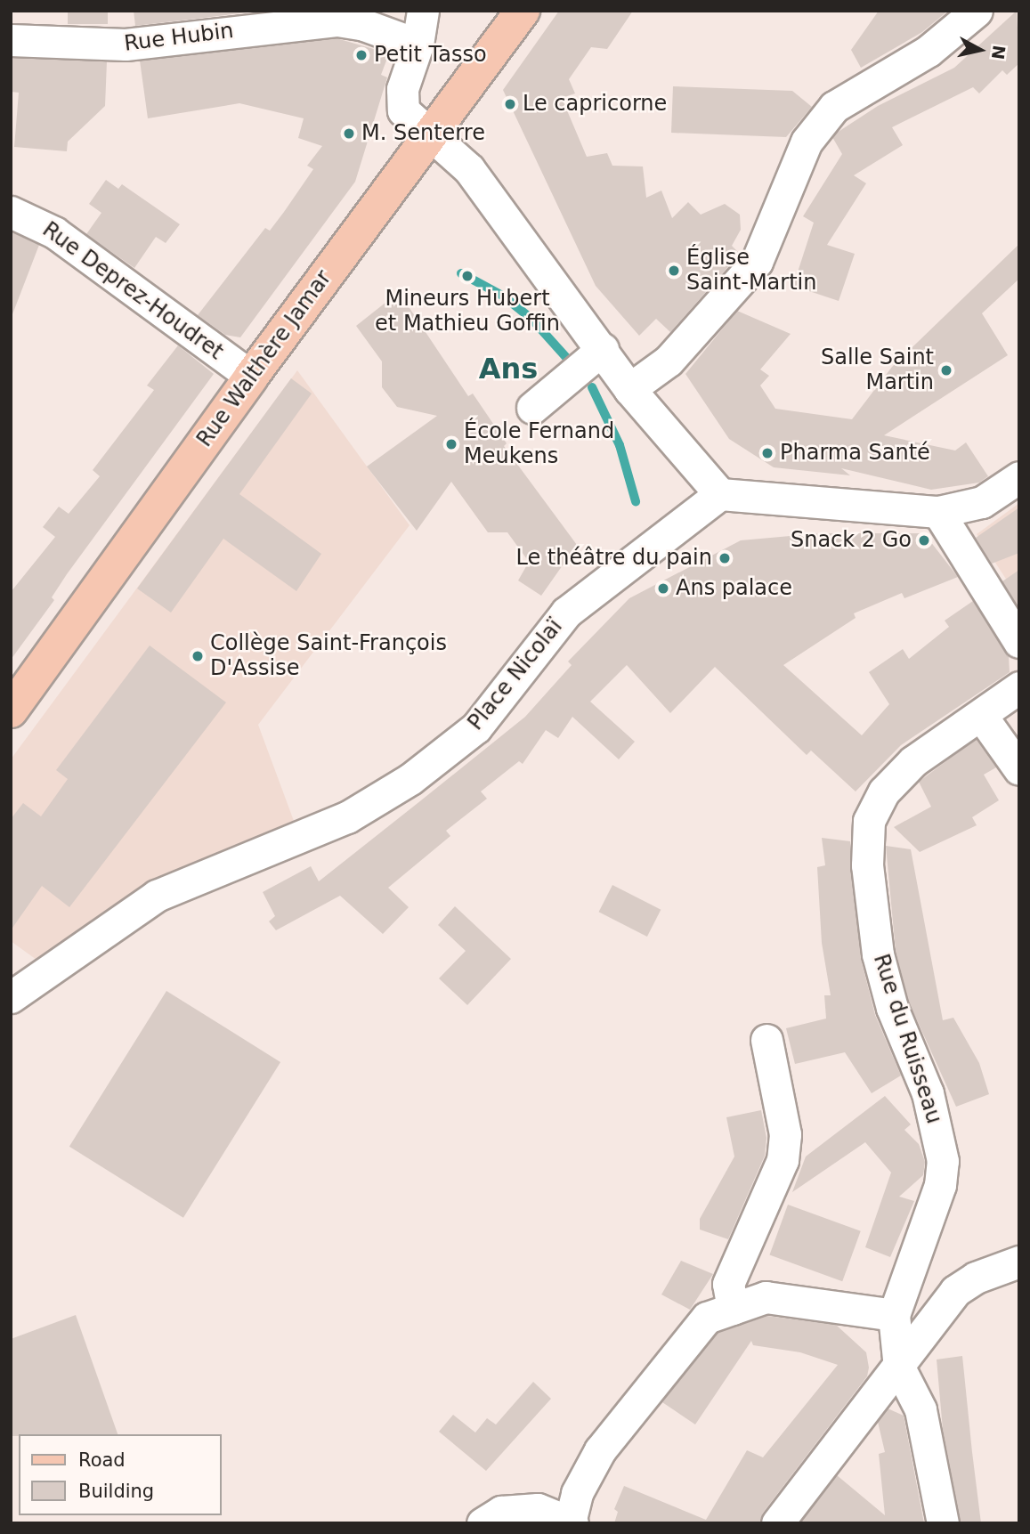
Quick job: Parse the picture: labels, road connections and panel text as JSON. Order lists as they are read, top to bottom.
{
  "streets": {
    "main road": ["Rue Walthère Jamar"],
    "street": [
      "Rue Hubin",
      "Rue Deprez-Houdret",
      "Place Nicolaï",
      "Rue du Ruisseau"
    ]
  },
  "crossings": [
    ["Rue Deprez-Houdret", "Rue Walthère Jamar"]
  ],
  "districts": ["Ans"],
  "places": [
    "Petit Tasso",
    "Le capricorne",
    "M. Senterre",
    "Église Saint-Martin",
    "Mineurs Hubert et Mathieu Goffin",
    "Salle Saint Martin",
    "École Fernand Meukens",
    "Pharma Santé",
    "Snack 2 Go",
    "Le théâtre du pain",
    "Ans palace",
    "Collège Saint-François D'Assise"
  ],
  "legend": ["Road", "Building"],
  "north": "right"
}
